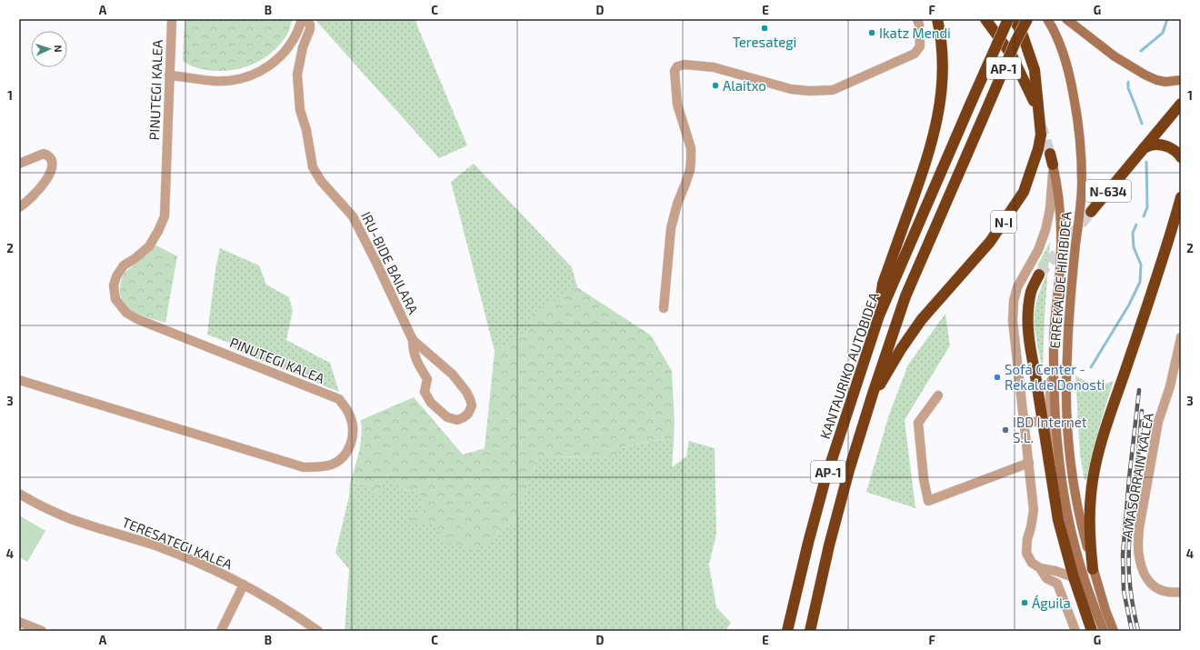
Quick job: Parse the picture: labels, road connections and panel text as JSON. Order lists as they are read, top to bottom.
{
  "streets": {
    "highway": [
      "AP-1",
      "N-634",
      "N-I",
      "KANTAURIKO AUTOBIDEA"
    ],
    "main road": ["ERREKALDE HIRIBIDEA"],
    "street": [
      "PINUTEGI KALEA",
      "IRU-BIDE BAILARA",
      "AMASORRAIN KALEA",
      "TERESATEGI KALEA"
    ]
  },
  "crossings": [
    ["AP-1", "N-I"],
    ["PINUTEGI KALEA", "IRU-BIDE BAILARA"]
  ],
  "places": [
    "Teresategi",
    "Ikatz Mendi",
    "Alaitxo",
    "Sofá Center - Rekalde Donosti",
    "IBD Internet S.L.",
    "Águila"
  ],
  "north": "right",
  "grid": {
    "columns": [
      "A",
      "B",
      "C",
      "D",
      "E",
      "F",
      "G"
    ],
    "rows": [
      "1",
      "2",
      "3",
      "4"
    ]
  }
}
